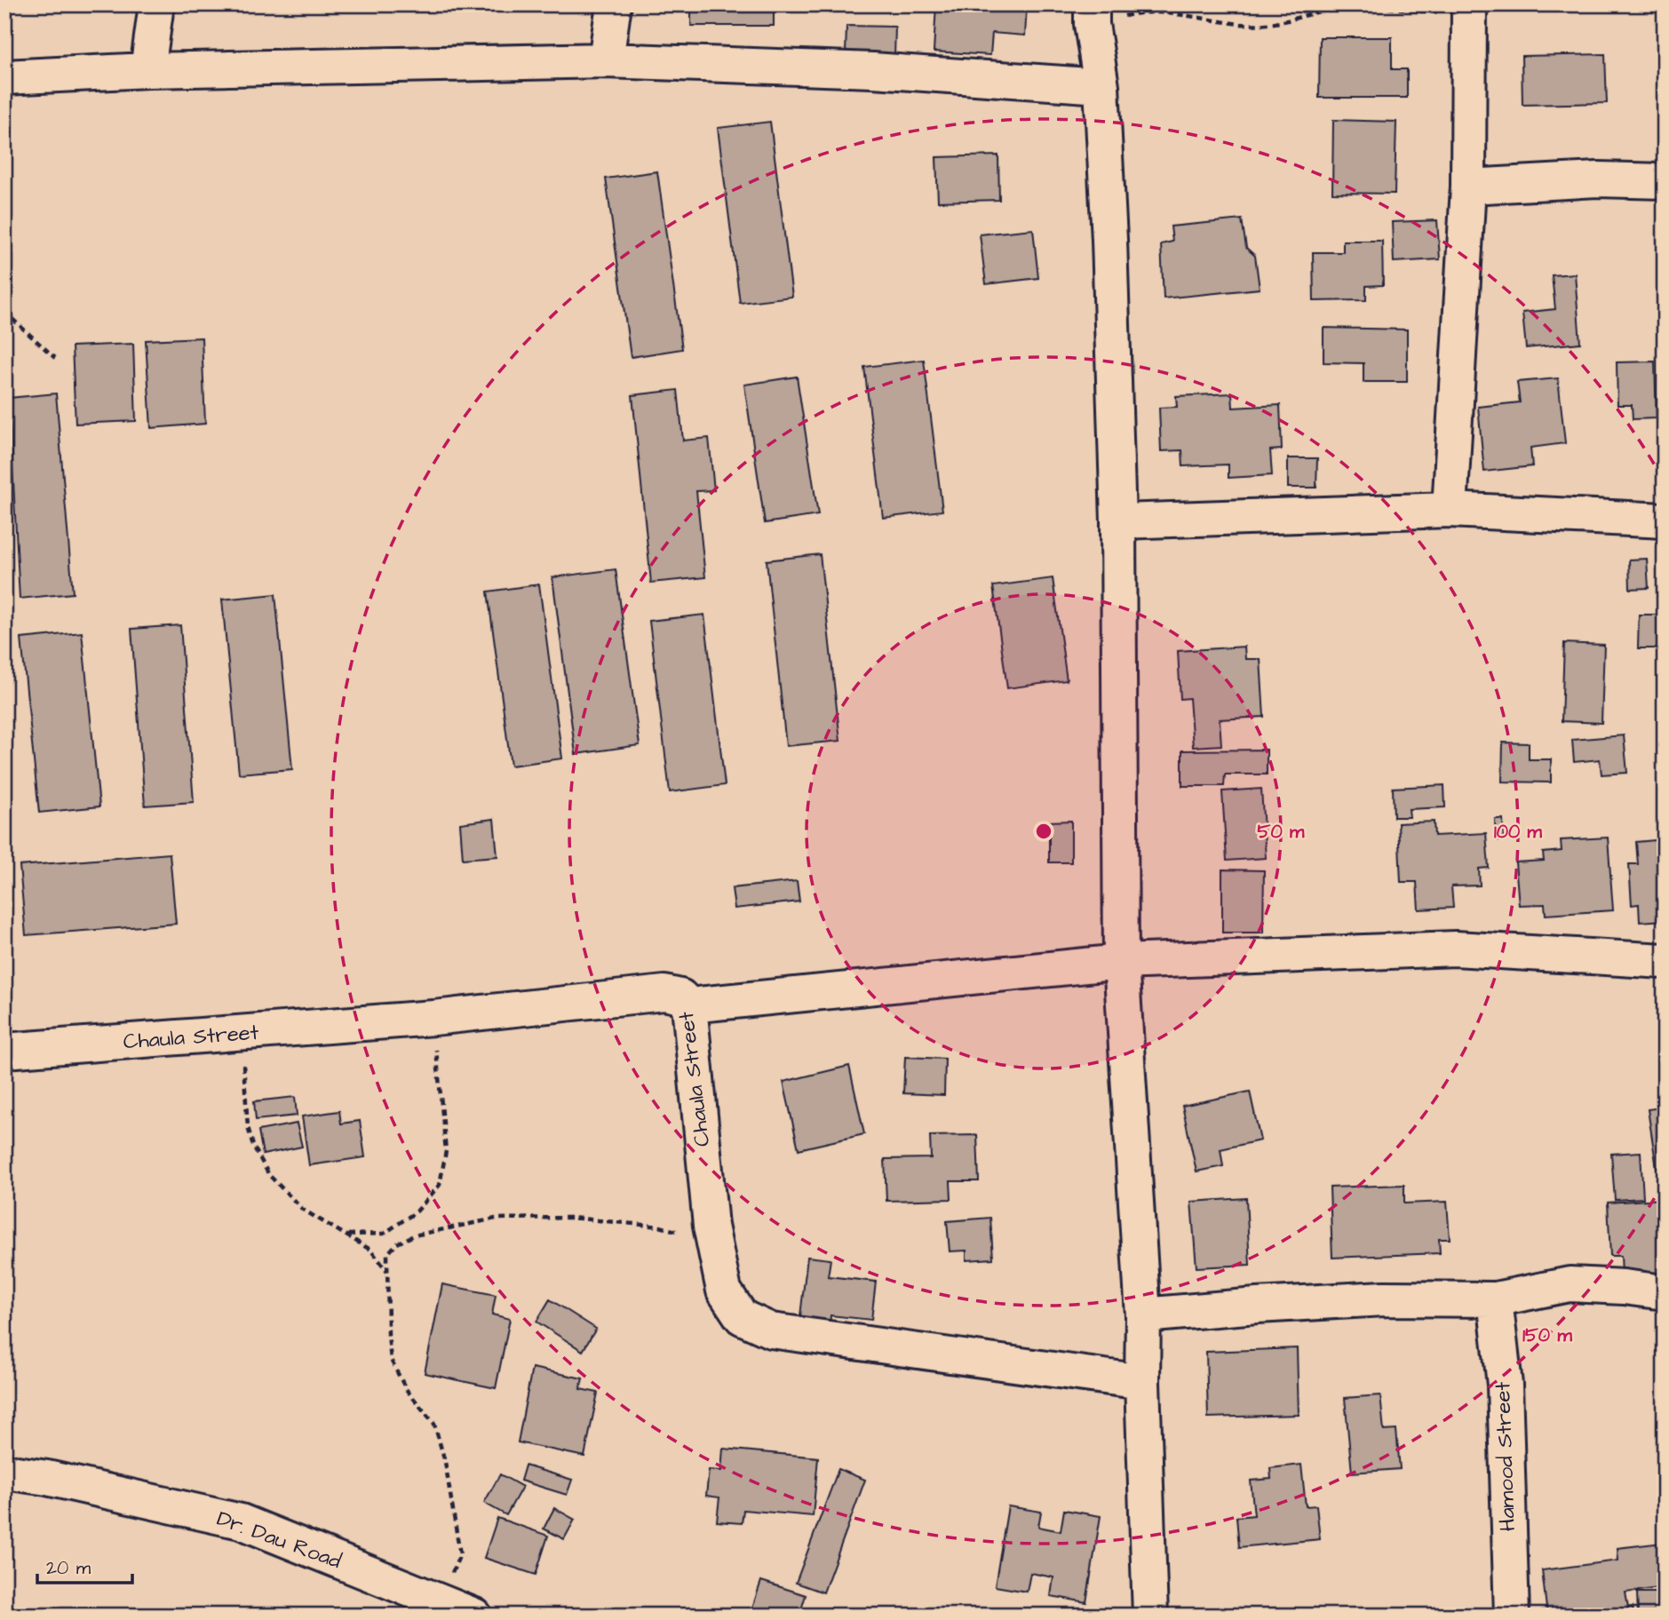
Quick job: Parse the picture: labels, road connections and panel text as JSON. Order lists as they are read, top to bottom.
{
  "streets": {
    "street": ["Chaula Street", "Hamood Street", "Dr. Dau Road"]
  },
  "scale_bar": "20 m",
  "rings": ["50 m", "100 m", "150 m"]
}
